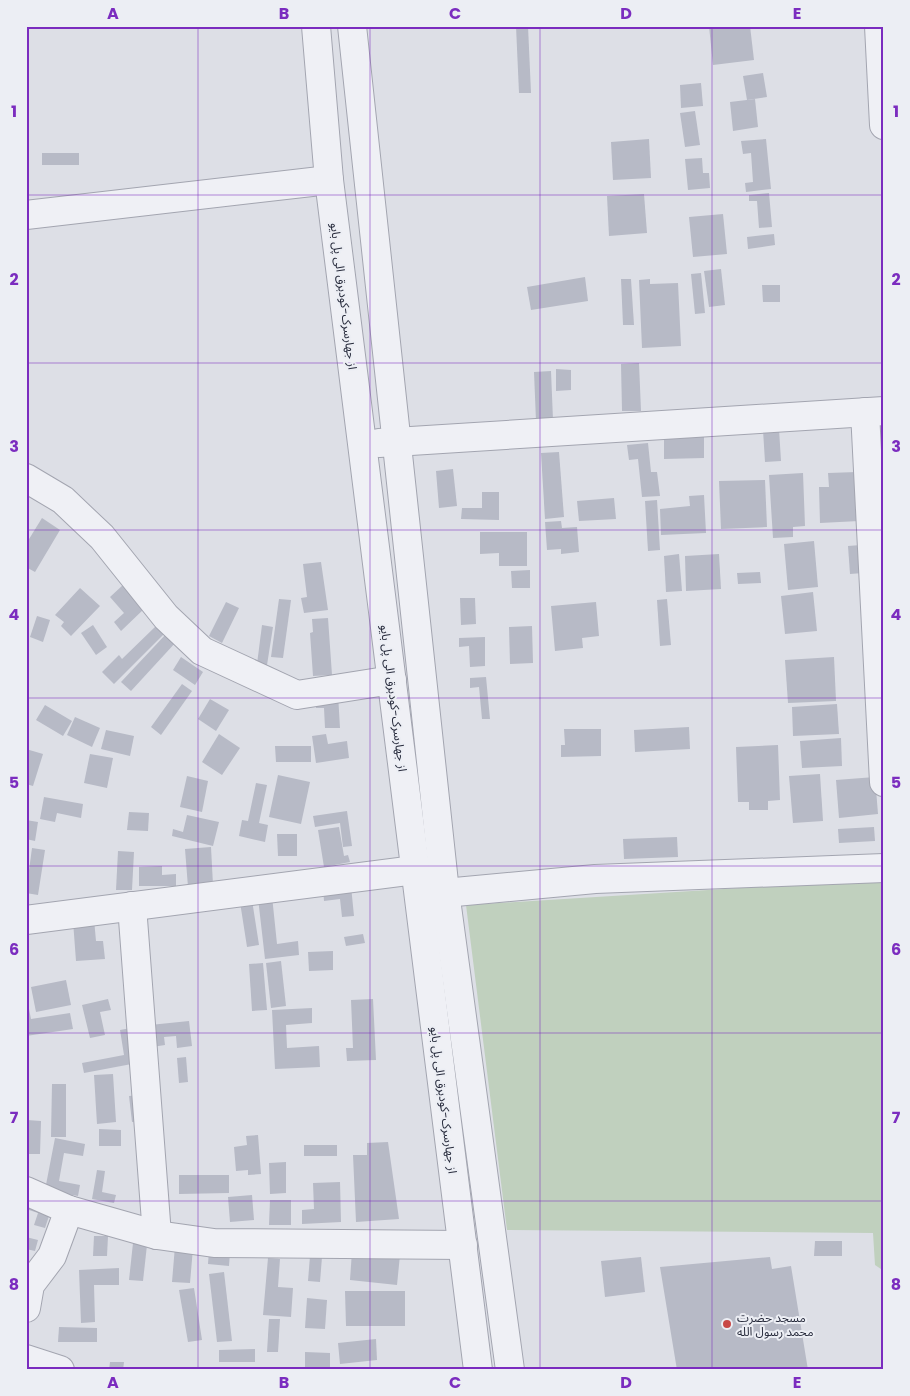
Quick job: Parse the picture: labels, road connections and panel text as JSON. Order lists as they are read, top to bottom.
{
  "streets": {
    "street": ["از جهارسرک-کودبرق الی پل بایو"]
  },
  "places": ["مسجد حضرت محمد رسول الله"],
  "grid": {
    "columns": [
      "A",
      "B",
      "C",
      "D",
      "E"
    ],
    "rows": [
      "1",
      "2",
      "3",
      "4",
      "5",
      "6",
      "7",
      "8"
    ]
  }
}
